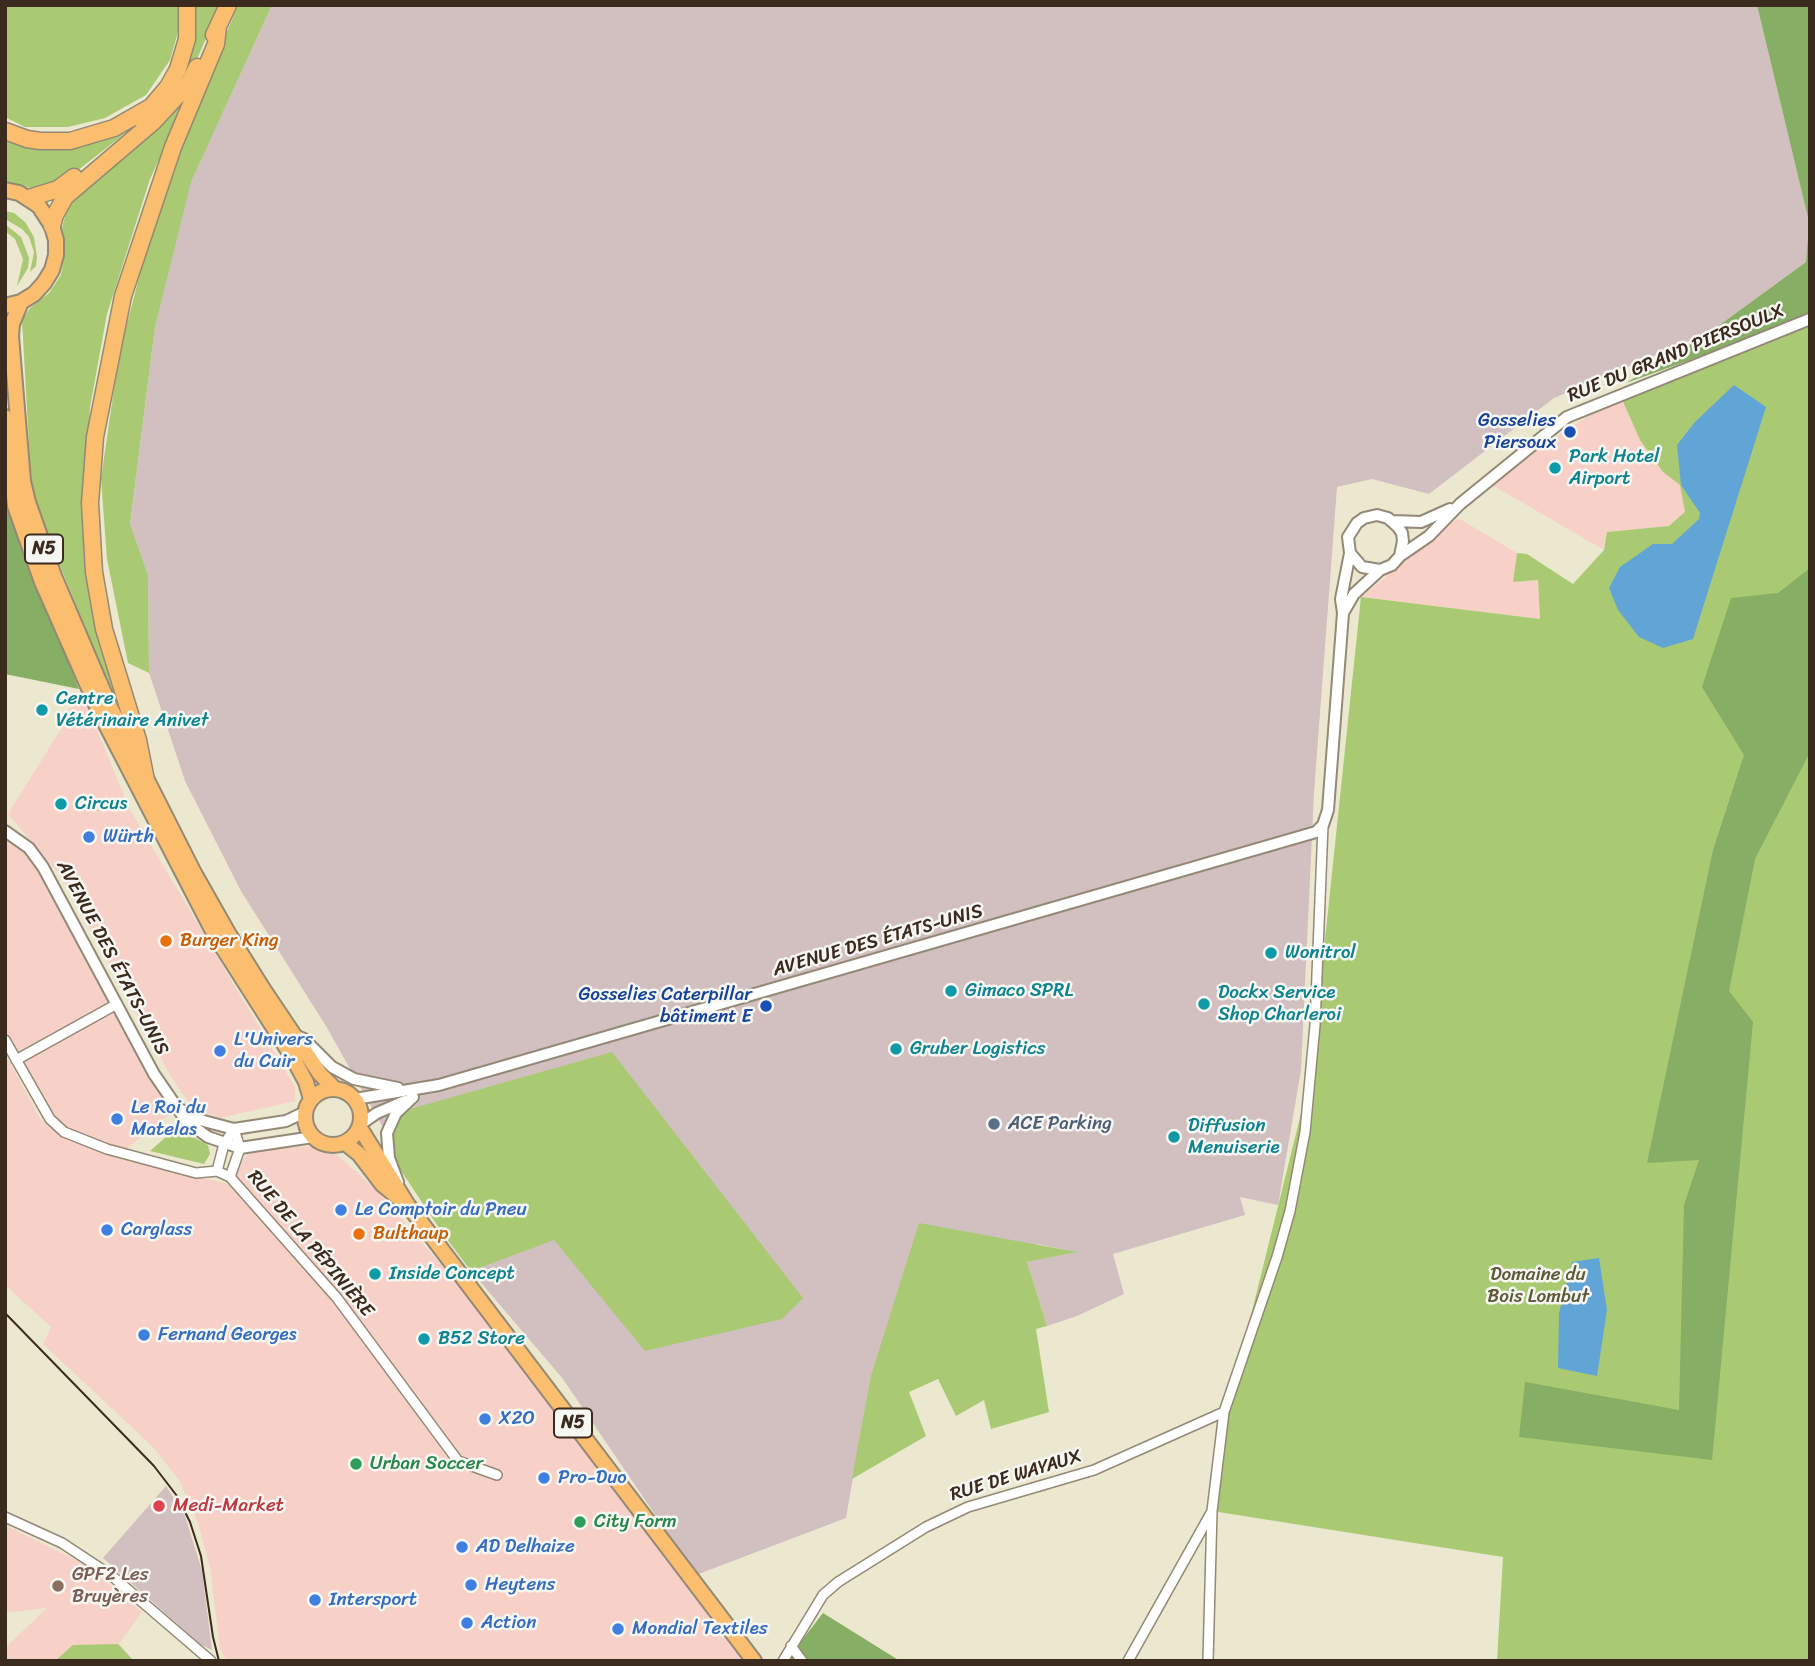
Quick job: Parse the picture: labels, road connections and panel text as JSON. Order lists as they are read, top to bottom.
{
  "streets": {
    "main road": ["N5"],
    "street": [
      "RUE DU GRAND PIERSOULX",
      "AVENUE DES ÉTATS-UNIS",
      "RUE DE LA PÉPINIÈRE",
      "RUE DE WAYAUX"
    ]
  },
  "crossings": [
    ["N5", "AVENUE DES ÉTATS-UNIS"]
  ],
  "parks": ["Domaine du Bois Lombut"],
  "places": [
    "Gosselies Piersoux",
    "Park Hotel Airport",
    "Centre Vétérinaire Anivet",
    "Circus",
    "Würth",
    "Burger King",
    "Wonitrol",
    "Gimaco SPRL",
    "Dockx Service Shop Charleroi",
    "Gosselies Caterpillar bâtiment E",
    "Gruber Logistics",
    "L'Univers du Cuir",
    "Le Roi du Matelas",
    "ACE Parking",
    "Diffusion Menuiserie",
    "Le Comptoir du Pneu",
    "Carglass",
    "Bulthaup",
    "Inside Concept",
    "Fernand Georges",
    "B52 Store",
    "X2O",
    "Urban Soccer",
    "Pro-Duo",
    "Medi-Market",
    "City Form",
    "AD Delhaize",
    "Heytens",
    "GPF2 Les Bruyères",
    "Intersport",
    "Action",
    "Mondial Textiles"
  ]
}
